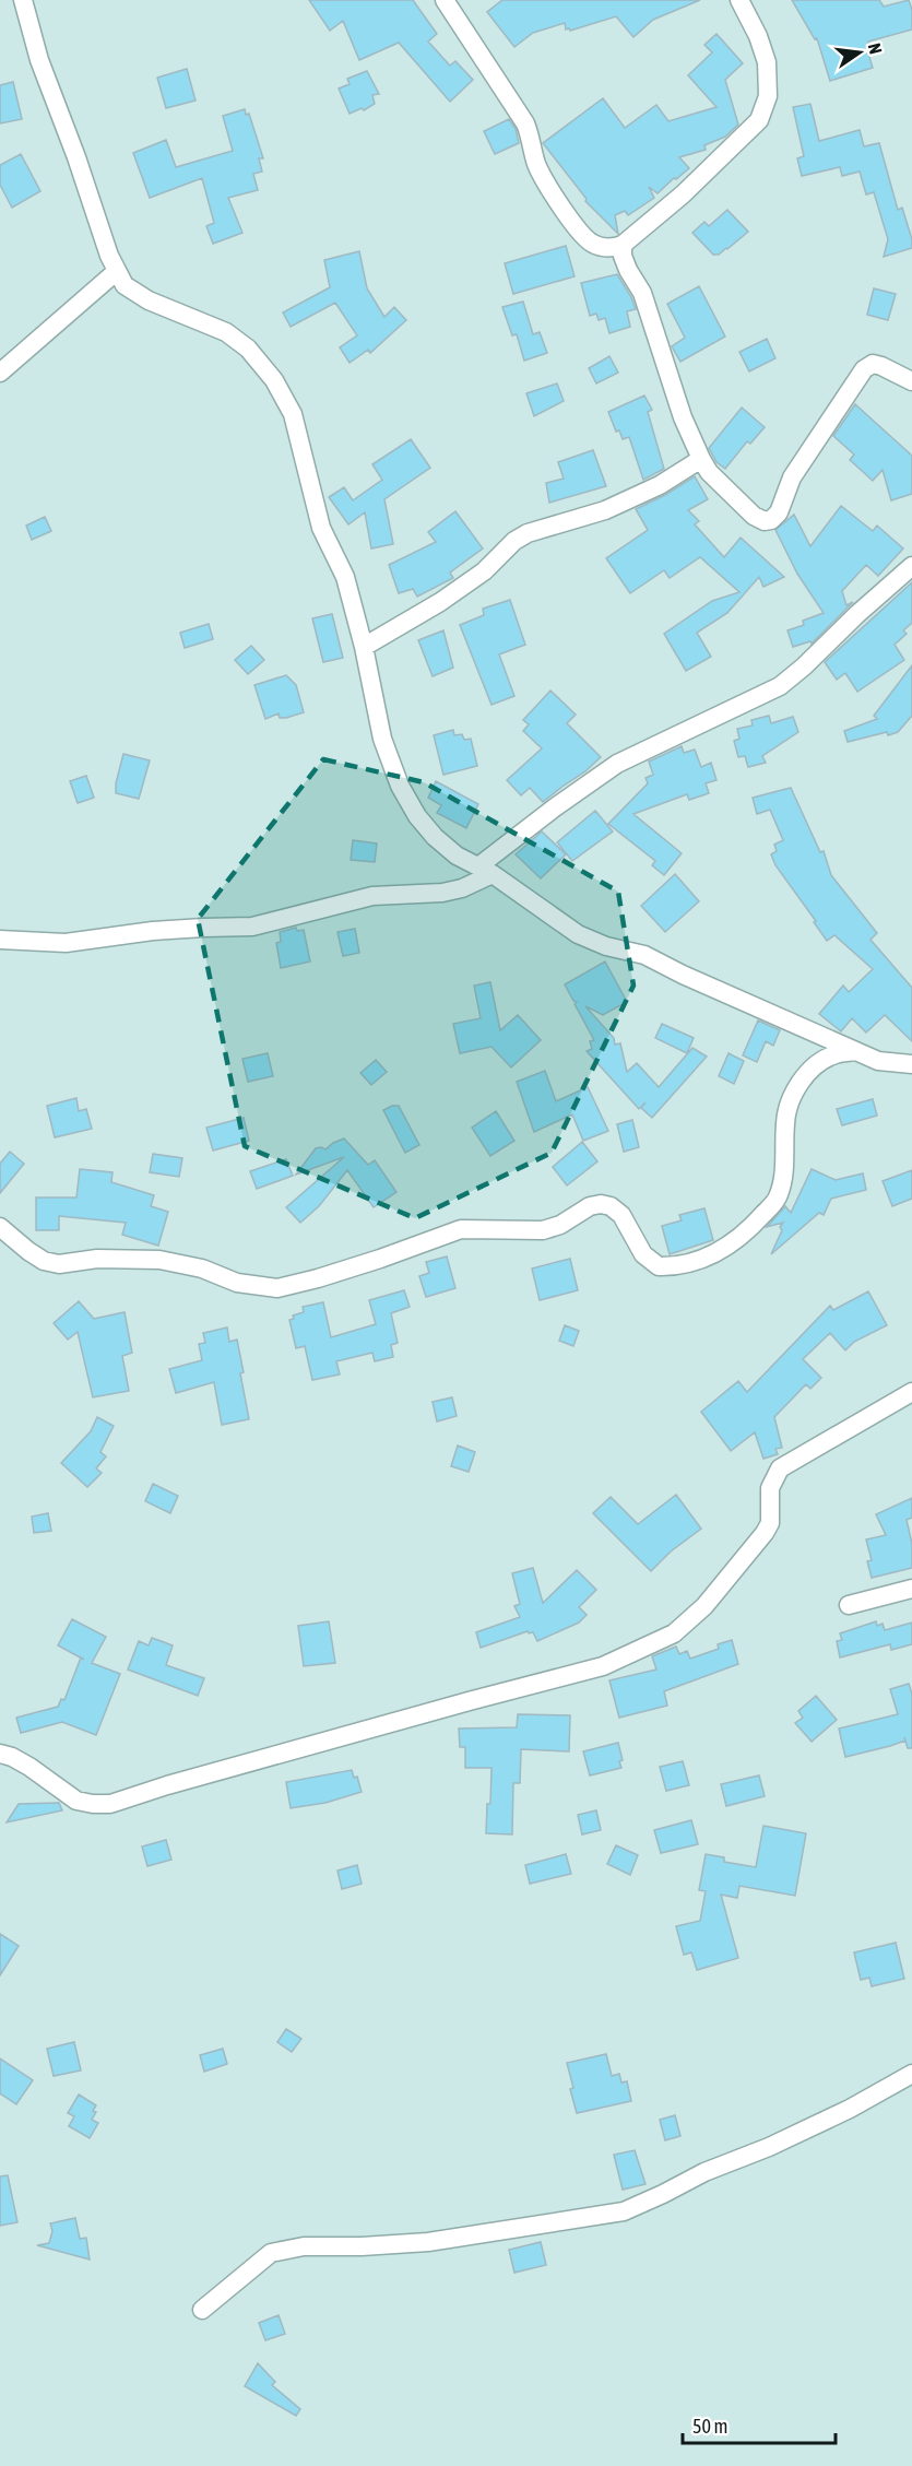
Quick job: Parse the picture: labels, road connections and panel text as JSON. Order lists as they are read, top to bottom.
{
  "scale_bar": "50 m",
  "north": "right"
}
